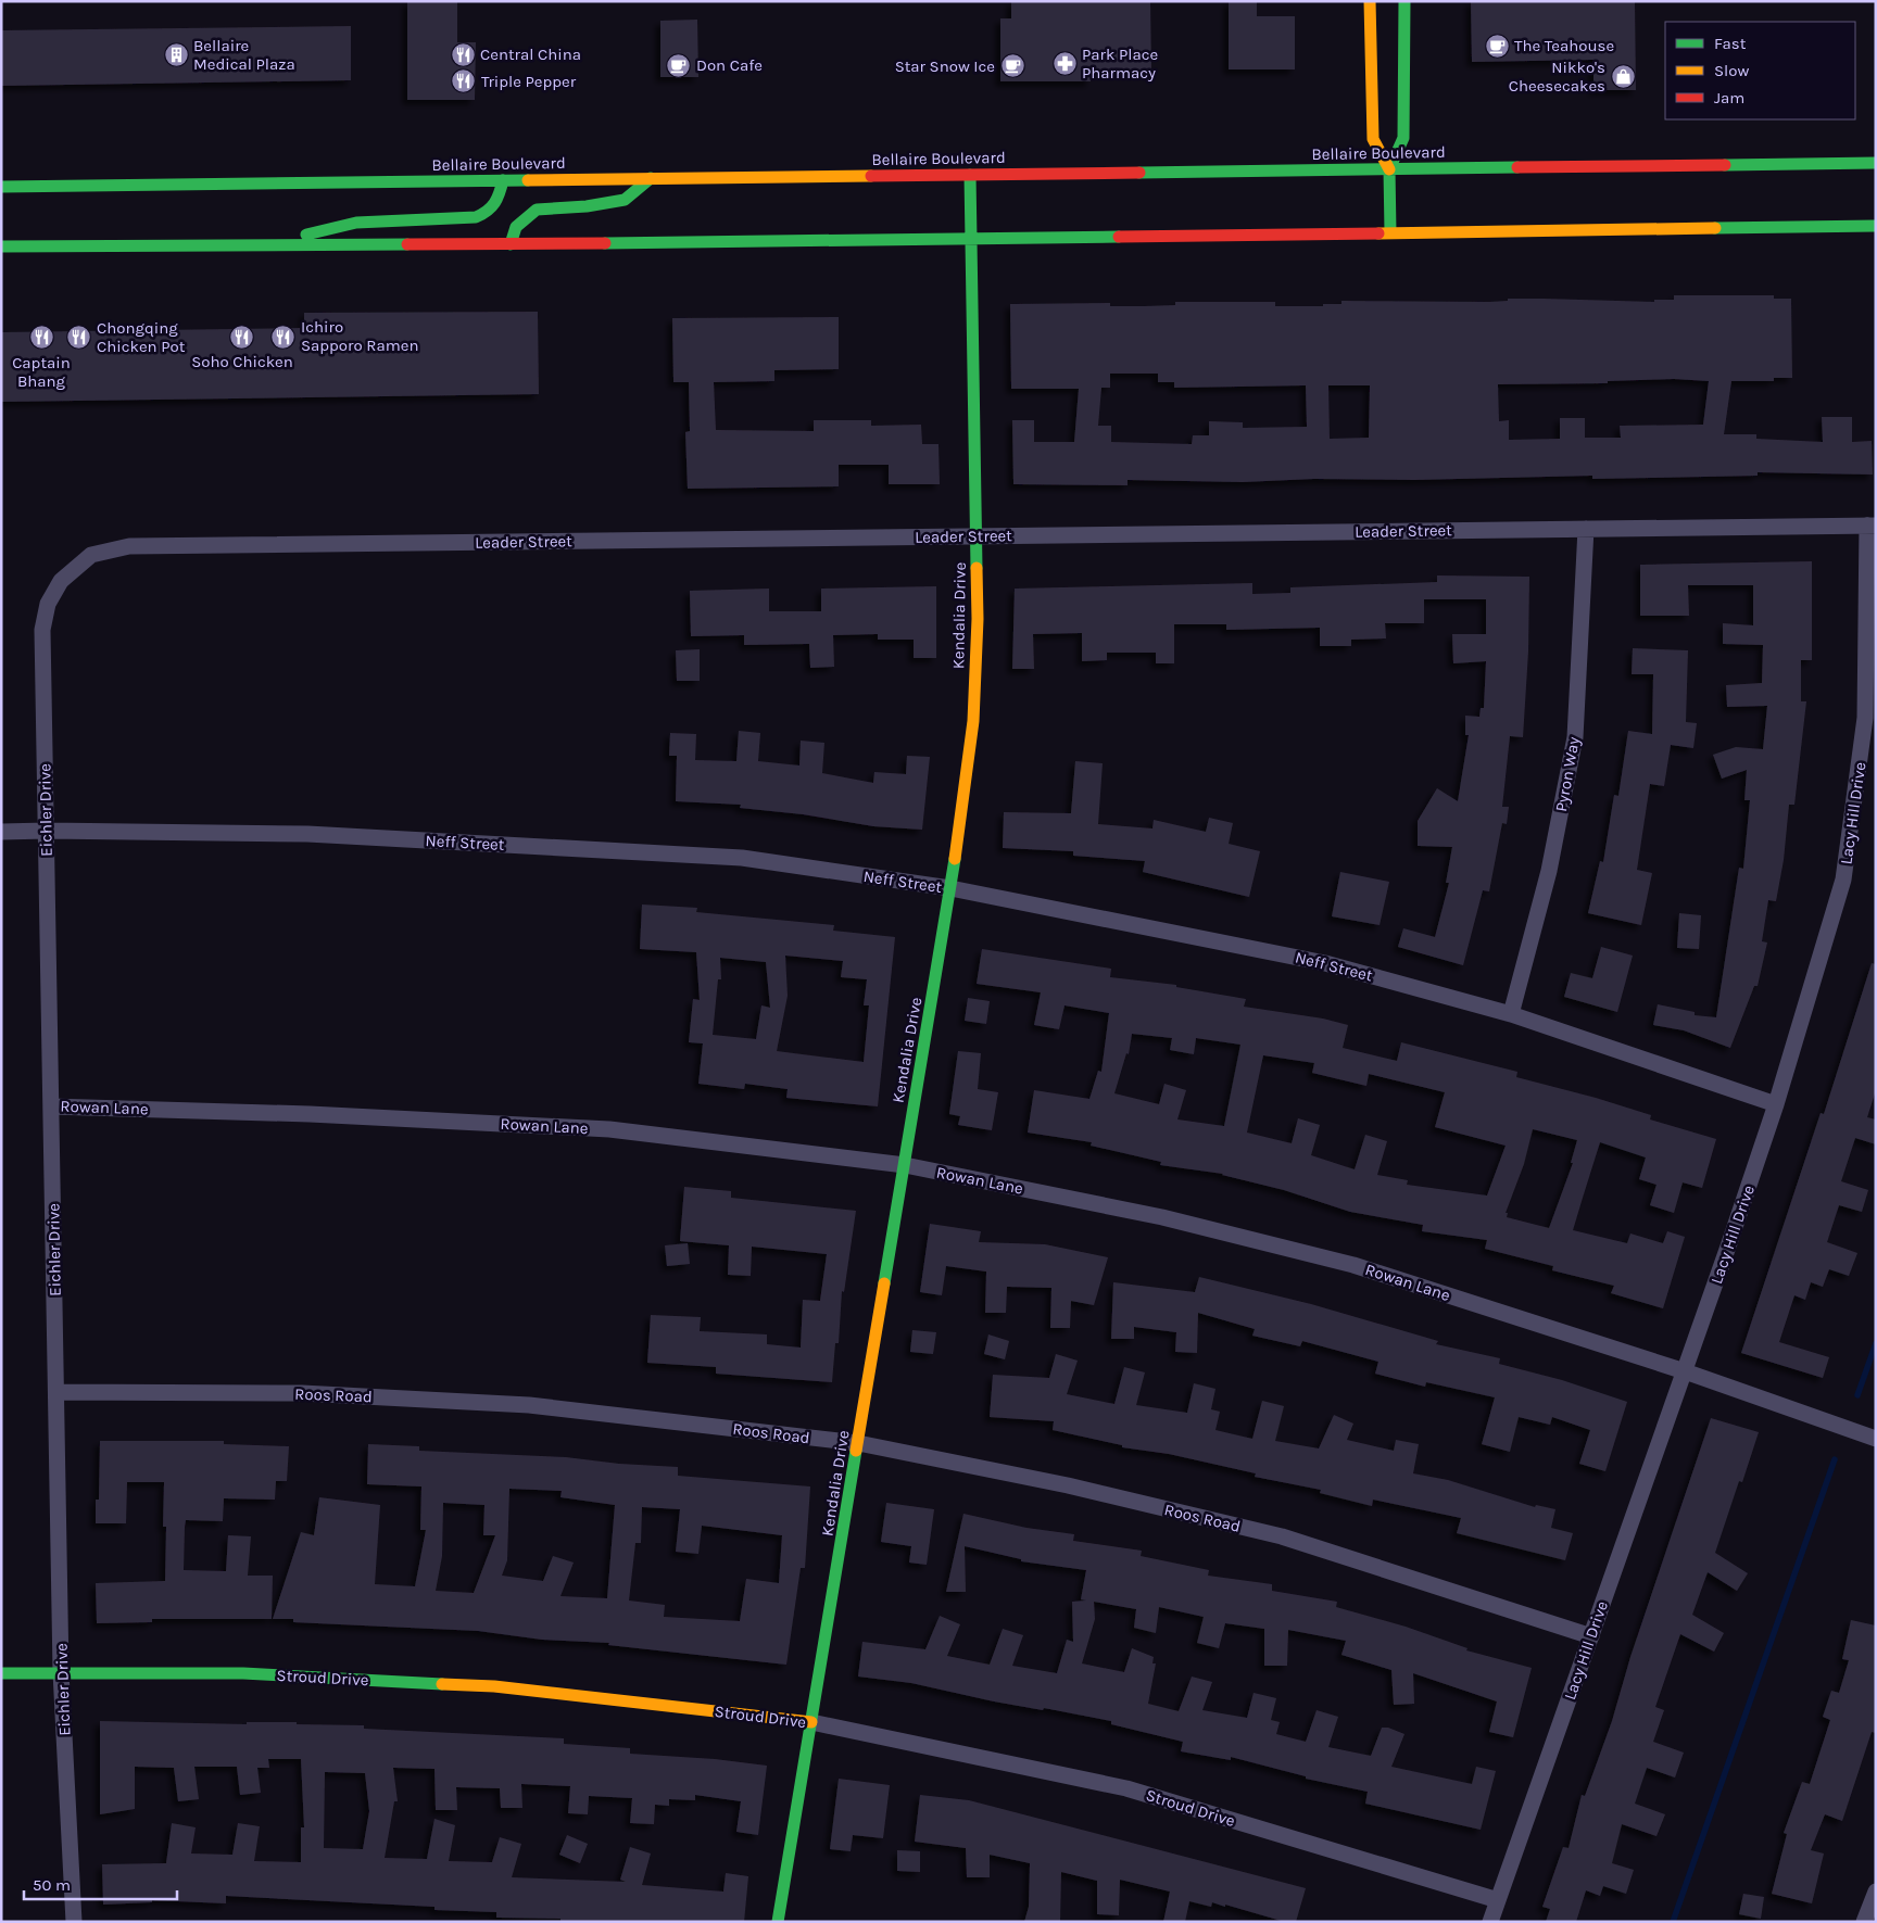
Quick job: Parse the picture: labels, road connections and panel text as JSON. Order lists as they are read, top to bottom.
{
  "streets": {
    "main road": ["Bellaire Boulevard", "Kendalia Drive", "Stroud Drive"],
    "street": [
      "Leader Street",
      "Pyron Way",
      "Eichler Drive",
      "Lacy Hill Drive",
      "Neff Street",
      "Rowan Lane",
      "Roos Road"
    ]
  },
  "crossings": [
    ["Bellaire Boulevard", "Kendalia Drive"],
    ["Leader Street", "Kendalia Drive"],
    ["Leader Street", "Pyron Way"],
    ["Leader Street", "Eichler Drive"],
    ["Leader Street", "Lacy Hill Drive"],
    ["Kendalia Drive", "Neff Street"],
    ["Kendalia Drive", "Rowan Lane"],
    ["Kendalia Drive", "Roos Road"],
    ["Kendalia Drive", "Stroud Drive"],
    ["Pyron Way", "Neff Street"],
    ["Eichler Drive", "Neff Street"],
    ["Eichler Drive", "Rowan Lane"],
    ["Eichler Drive", "Roos Road"],
    ["Eichler Drive", "Stroud Drive"],
    ["Lacy Hill Drive", "Neff Street"],
    ["Lacy Hill Drive", "Rowan Lane"],
    ["Lacy Hill Drive", "Roos Road"],
    ["Lacy Hill Drive", "Stroud Drive"]
  ],
  "places": {
    "cafe": ["The Teahouse", "Don Cafe", "Star Snow Ice"],
    "restaurant": [
      "Central China",
      "Triple Pepper",
      "Soho Chicken",
      "Ichiro Sapporo Ramen",
      "Captain Bhang",
      "Chongqing Chicken Pot"
    ],
    "building": ["Bellaire Medical Plaza"],
    "pharmacy": ["Park Place Pharmacy"],
    "shop": ["Nikko's Cheesecakes"]
  },
  "legend": ["Fast", "Slow", "Jam"],
  "scale_bar": "50 m"
}
